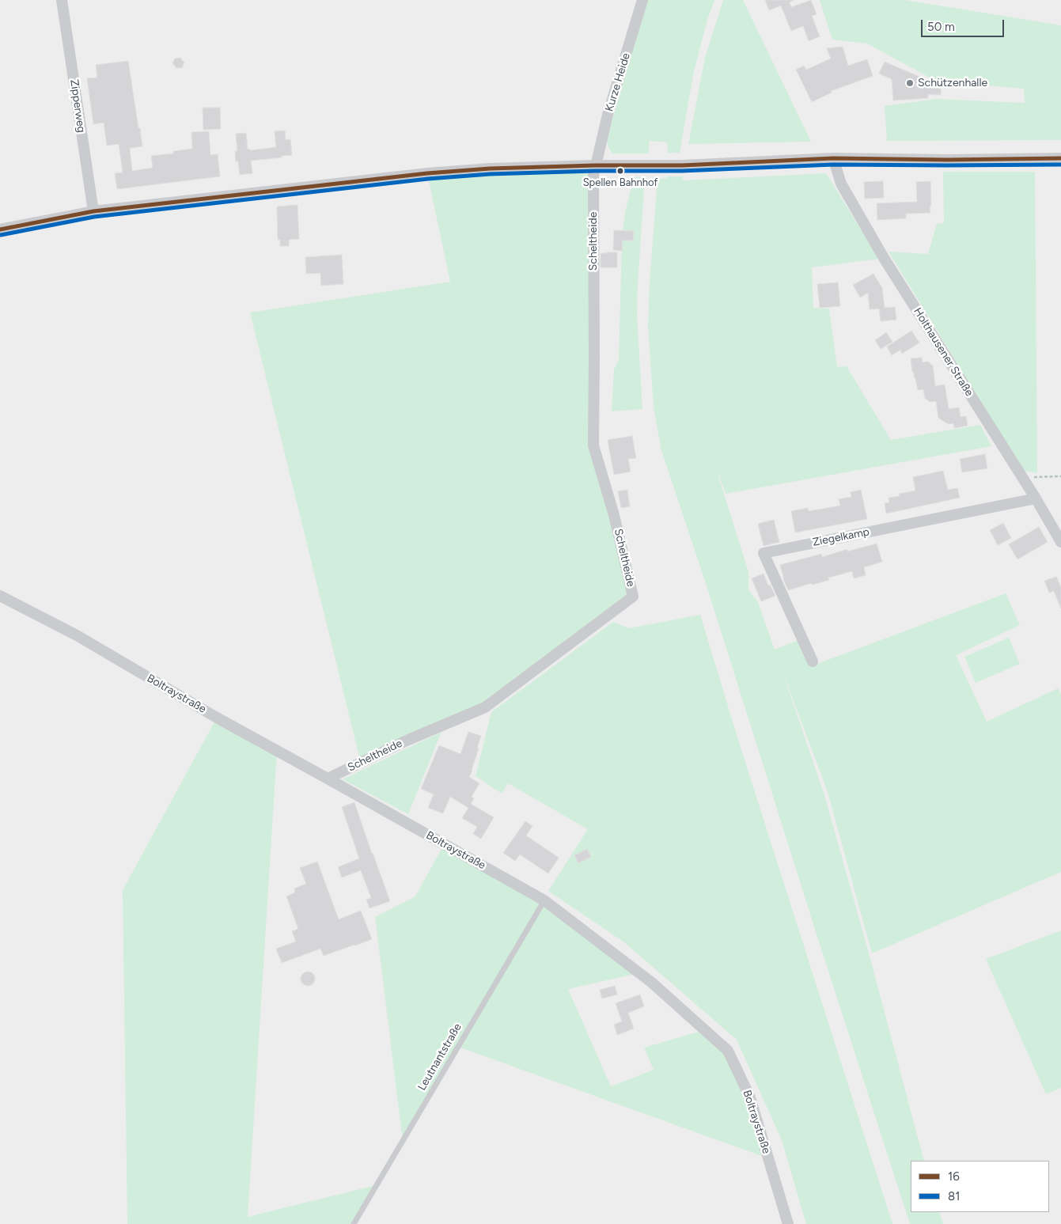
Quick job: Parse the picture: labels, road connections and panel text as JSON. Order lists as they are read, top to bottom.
{
  "streets": {
    "street": [
      "Kurze Heide",
      "Zipperweg",
      "Scheltheide",
      "Holthausener Straße",
      "Ziegelkamp",
      "Boltraystraße"
    ],
    "lane": ["Leutnantstraße"]
  },
  "crossings": [
    ["Kurze Heide", "Scheltheide"],
    ["Scheltheide", "Boltraystraße"],
    ["Holthausener Straße", "Ziegelkamp"],
    ["Boltraystraße", "Leutnantstraße"]
  ],
  "places": ["Schützenhalle", "Spellen Bahnhof"],
  "lines": ["transit line 16", "transit line 81"],
  "legend": ["16", "81"],
  "scale_bar": "50 m"
}
